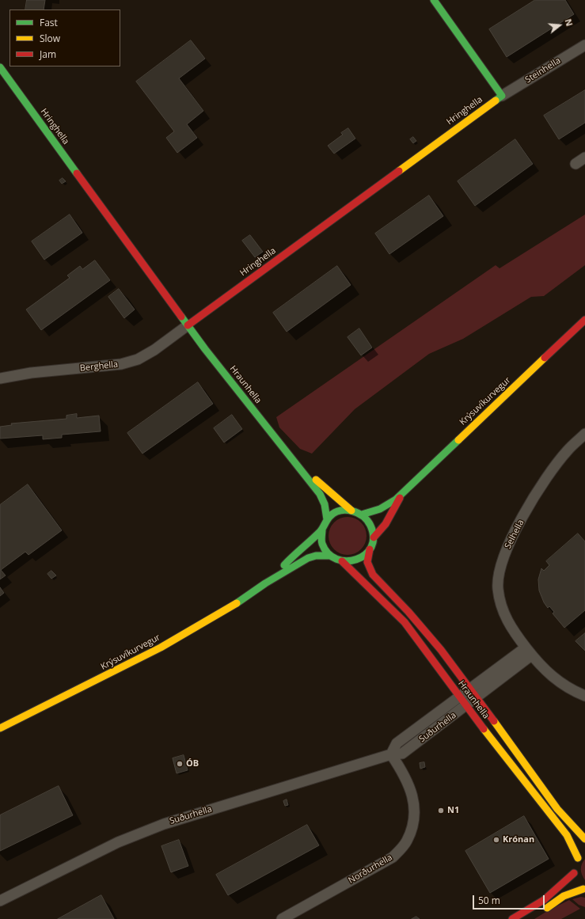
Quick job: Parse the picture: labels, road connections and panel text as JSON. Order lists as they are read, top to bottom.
{
  "streets": {
    "street": [
      "Steinhella",
      "Hringhella",
      "Berghella",
      "Hraunhella",
      "Krýsuvíkurvegur",
      "Selhella",
      "Suðurhella",
      "Norðurhella"
    ]
  },
  "crossings": [
    ["Steinhella", "Hringhella"],
    ["Hringhella", "Berghella"],
    ["Hringhella", "Hraunhella"],
    ["Berghella", "Hraunhella"],
    ["Hraunhella", "Krýsuvíkurvegur"],
    ["Hraunhella", "Suðurhella"],
    ["Suðurhella", "Norðurhella"]
  ],
  "places": ["ÓB", "N1", "Krónan"],
  "legend": ["Fast", "Slow", "Jam"],
  "scale_bar": "50 m",
  "north": "right"
}
